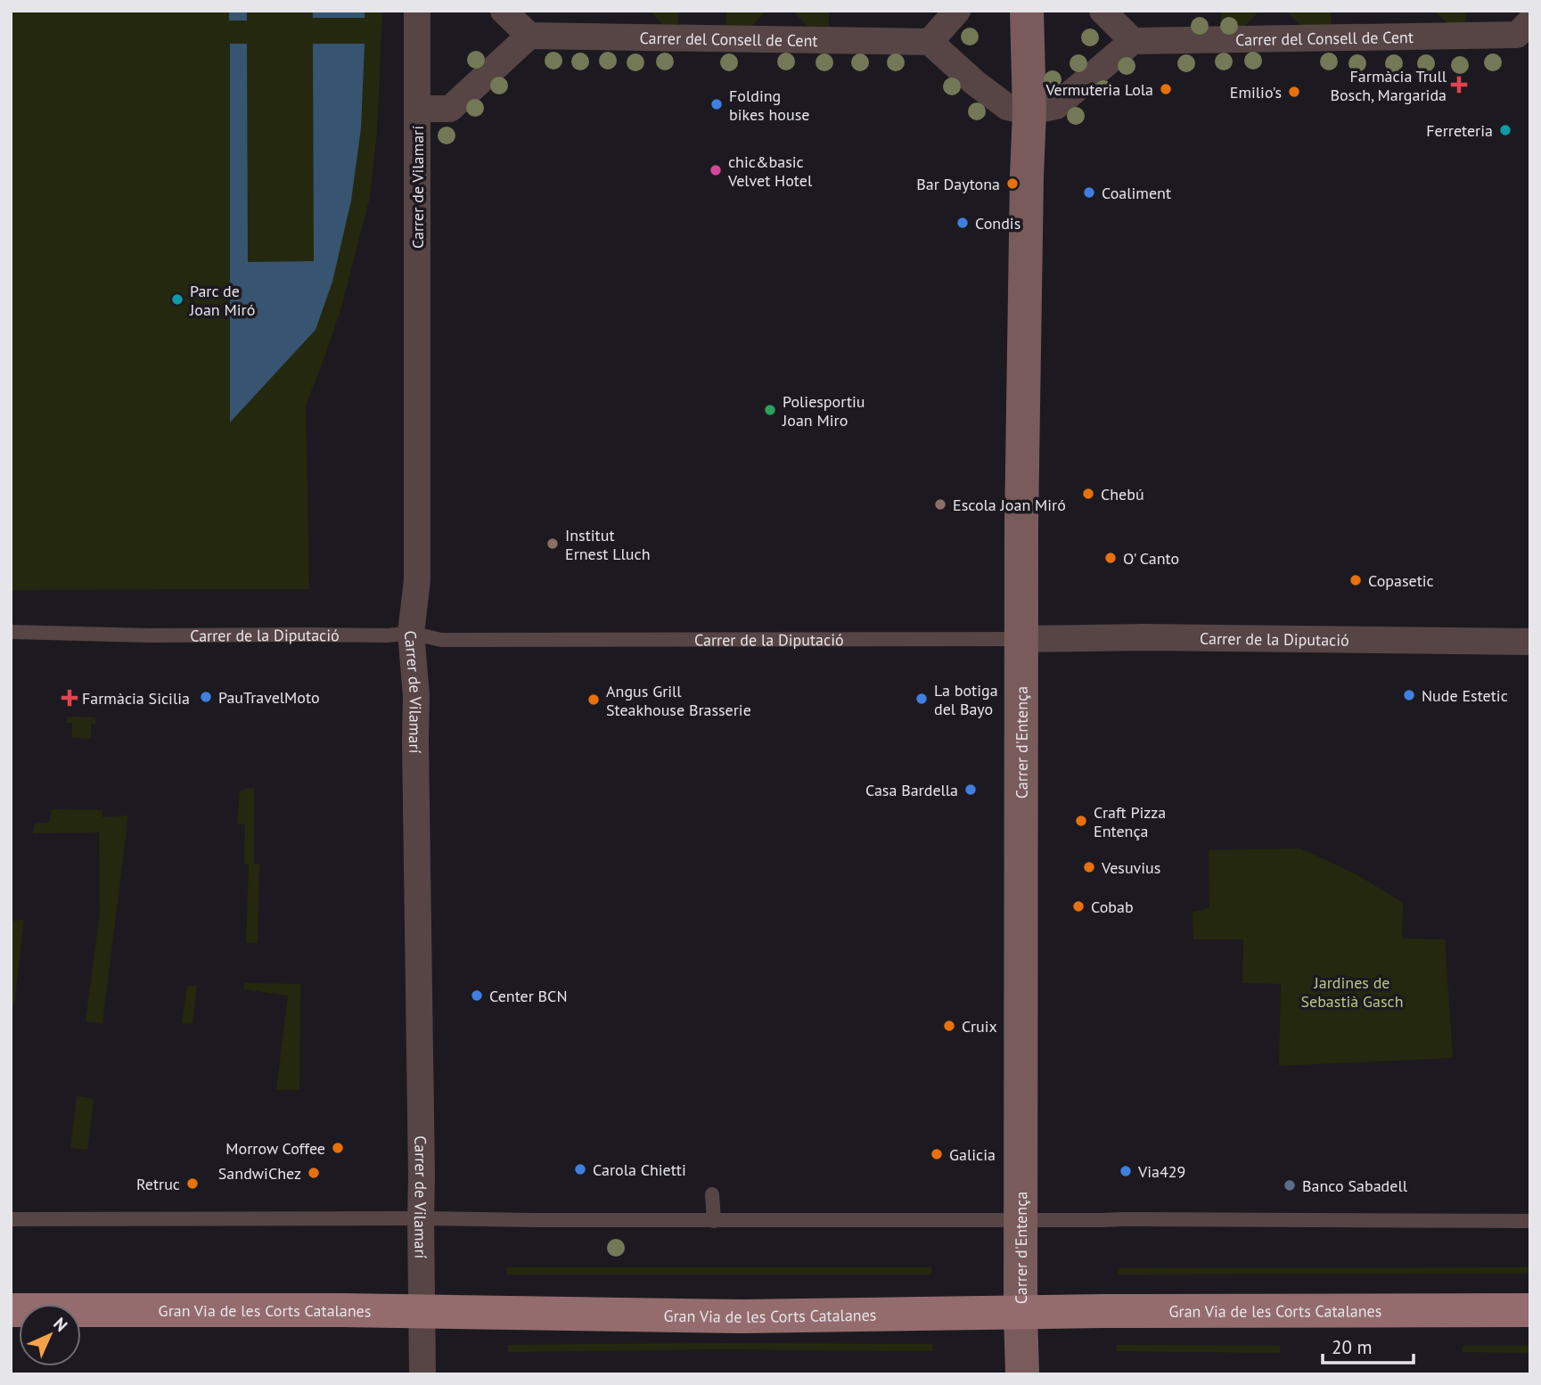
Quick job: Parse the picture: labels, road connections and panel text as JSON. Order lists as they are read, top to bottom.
{
  "streets": {
    "main road": ["Carrer d'Entença", "Gran Via de les Corts Catalanes"],
    "street": ["Carrer del Consell de Cent", "Carrer de Vilamarí", "Carrer de la Diputació"]
  },
  "crossings": [
    ["Carrer de Vilamarí", "Carrer de la Diputació"],
    ["Carrer de Vilamarí", "Gran Via de les Corts Catalanes"],
    ["Carrer de la Diputació", "Carrer d'Entença"],
    ["Carrer d'Entença", "Gran Via de les Corts Catalanes"]
  ],
  "parks": ["Jardines de Sebastià Gasch"],
  "places": {
    "health": ["Farmàcia Trull Bosch, Margarida", "Farmàcia Sicilia"],
    "other": [
      "Vermuteria Lola",
      "Emilio's",
      "Folding bikes house",
      "Ferreteria",
      "chic&basic Velvet Hotel",
      "Bar Daytona",
      "Coaliment",
      "Condis",
      "Parc de Joan Miró",
      "Poliesportiu Joan Miro",
      "Chebú",
      "Escola Joan Miró",
      "Institut Ernest Lluch",
      "O' Canto",
      "Copasetic",
      "Nude Estetic",
      "PauTravelMoto",
      "La botiga del Bayo",
      "Angus Grill Steakhouse Brasserie",
      "Casa Bardella",
      "Craft Pizza Entença",
      "Vesuvius",
      "Cobab",
      "Center BCN",
      "Cruix",
      "Morrow Coffee",
      "Galicia",
      "Carola Chietti",
      "Via429",
      "SandwiChez",
      "Retruc",
      "Banco Sabadell"
    ]
  },
  "scale_bar": "20 m",
  "north": "top right"
}
